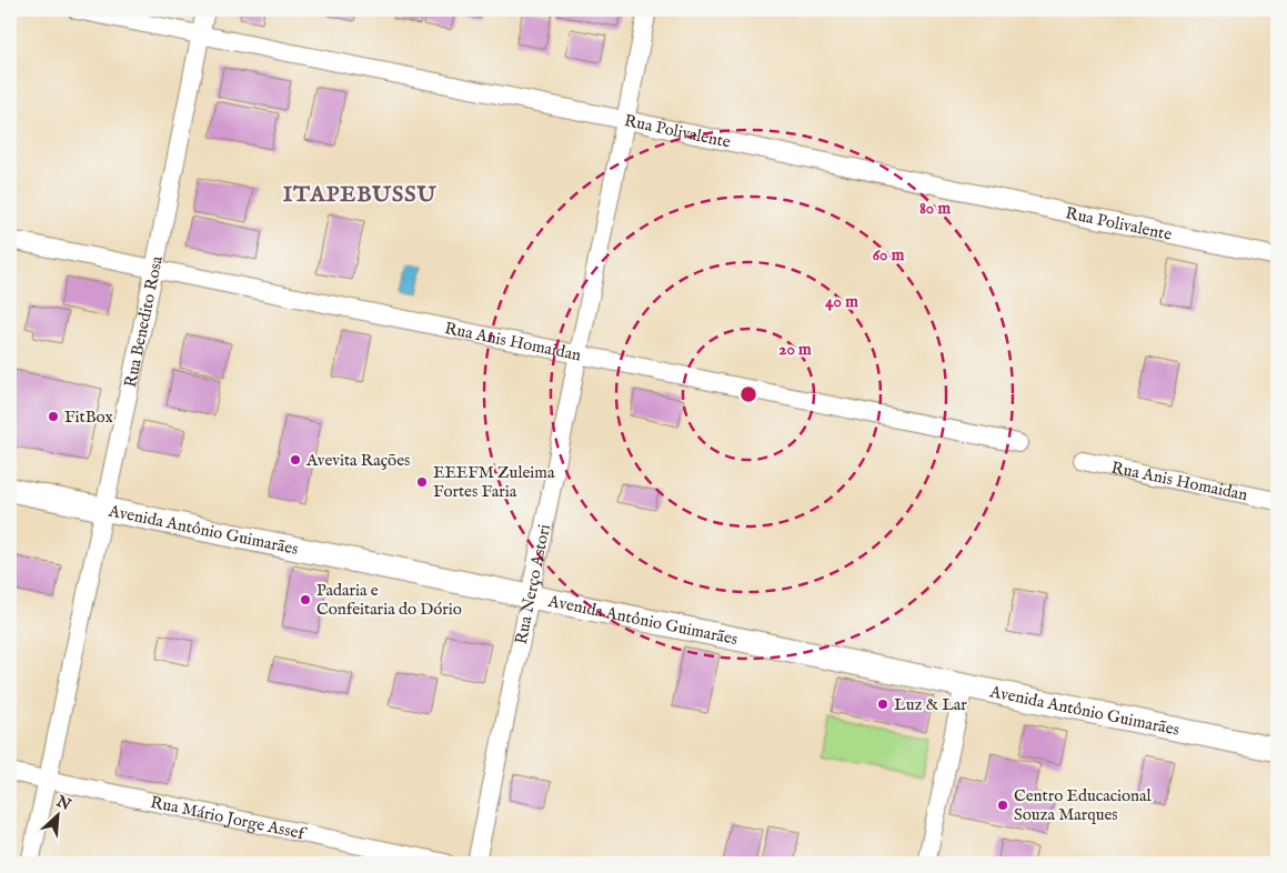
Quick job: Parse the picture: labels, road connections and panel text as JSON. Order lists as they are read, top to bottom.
{
  "streets": {
    "street": [
      "Rua Polivalente",
      "Rua Benedito Rosa",
      "Rua Anis Homaidan",
      "Avenida Antônio Guimarães",
      "Rua Nerço Astori",
      "Rua Mário Jorge Assef"
    ]
  },
  "crossings": [
    ["Rua Polivalente", "Rua Benedito Rosa"],
    ["Rua Polivalente", "Rua Nerço Astori"],
    ["Rua Benedito Rosa", "Rua Anis Homaidan"],
    ["Rua Benedito Rosa", "Avenida Antônio Guimarães"],
    ["Rua Benedito Rosa", "Rua Mário Jorge Assef"],
    ["Rua Anis Homaidan", "Rua Nerço Astori"],
    ["Avenida Antônio Guimarães", "Rua Nerço Astori"]
  ],
  "districts": ["ITAPEBUSSU"],
  "places": [
    "FitBox",
    "Avevita Rações",
    "EEEFM Zuleima Fortes Faria",
    "Padaria e Confeitaria do Dório",
    "Luz & Lar",
    "Centro Educacional Souza Marques"
  ],
  "north": "top right",
  "rings": [
    "80 m",
    "60 m",
    "40 m",
    "20 m"
  ]
}
